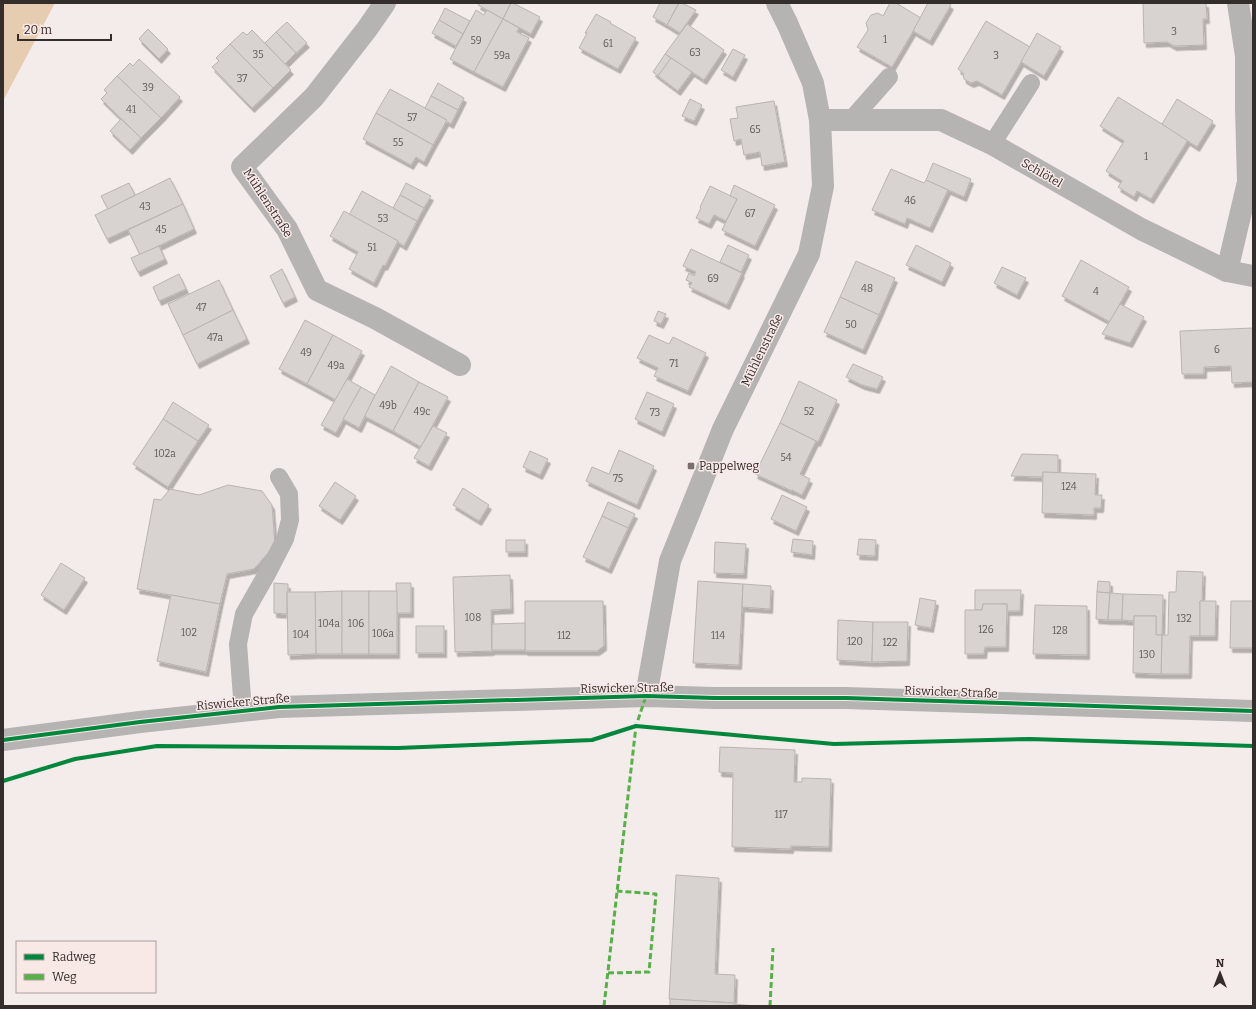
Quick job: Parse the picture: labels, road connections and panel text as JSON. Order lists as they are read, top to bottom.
{
  "streets": {
    "street": ["Schlötel", "Mühlenstraße", "Riswicker Straße"]
  },
  "crossings": [
    ["Schlötel", "Mühlenstraße"],
    ["Mühlenstraße", "Riswicker Straße"]
  ],
  "places": {
    "transit": ["Pappelweg"]
  },
  "house_numbers": [
    "3",
    "1",
    "59",
    "61",
    "63",
    "35",
    "59a",
    "3",
    "37",
    "39",
    "41",
    "57",
    "65",
    "55",
    "1",
    "46",
    "43",
    "67",
    "53",
    "45",
    "51",
    "69",
    "48",
    "4",
    "47",
    "50",
    "47a",
    "6",
    "49",
    "71",
    "49a",
    "49b",
    "49c",
    "52",
    "73",
    "102a",
    "54",
    "75",
    "124",
    "108",
    "132",
    "104a",
    "106",
    "126",
    "128",
    "102",
    "106a",
    "104",
    "112",
    "114",
    "120",
    "122",
    "130",
    "117"
  ],
  "legend": ["Radweg", "Weg"],
  "scale_bar": "20 m",
  "north": "top"
}
